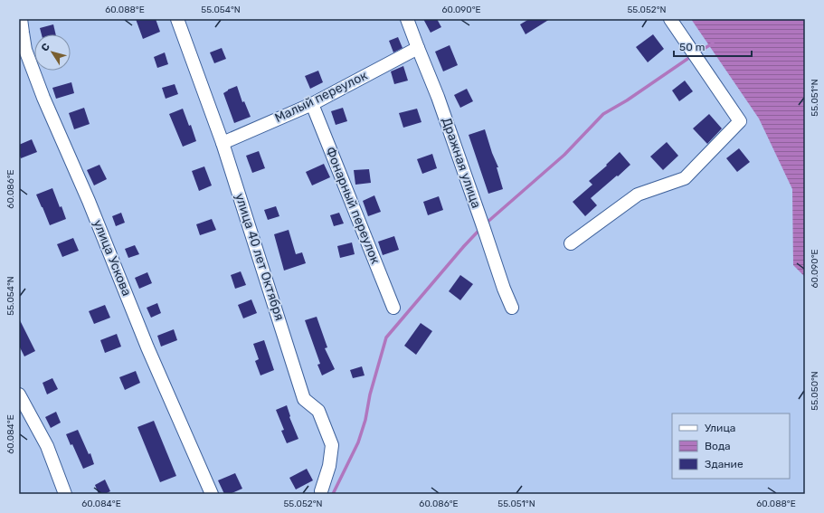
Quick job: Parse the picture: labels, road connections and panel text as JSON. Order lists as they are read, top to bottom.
{
  "streets": {
    "street": [
      "Малый переулок",
      "Дражная улица",
      "Фонарный переулок",
      "улица 40 лет Октября",
      "улица Ускова"
    ]
  },
  "crossings": [
    ["Малый переулок", "Дражная улица"],
    ["Малый переулок", "Фонарный переулок"],
    ["Малый переулок", "улица 40 лет Октября"]
  ],
  "legend": ["Улица", "Вода", "Здание"],
  "scale_bar": "50 m",
  "north": "top left",
  "coordinates": [
    "60.088°E",
    "55.054°N",
    "60.090°E",
    "55.052°N",
    "55.051°N",
    "60.086°E",
    "55.050°N",
    "60.084°E"
  ]
}
